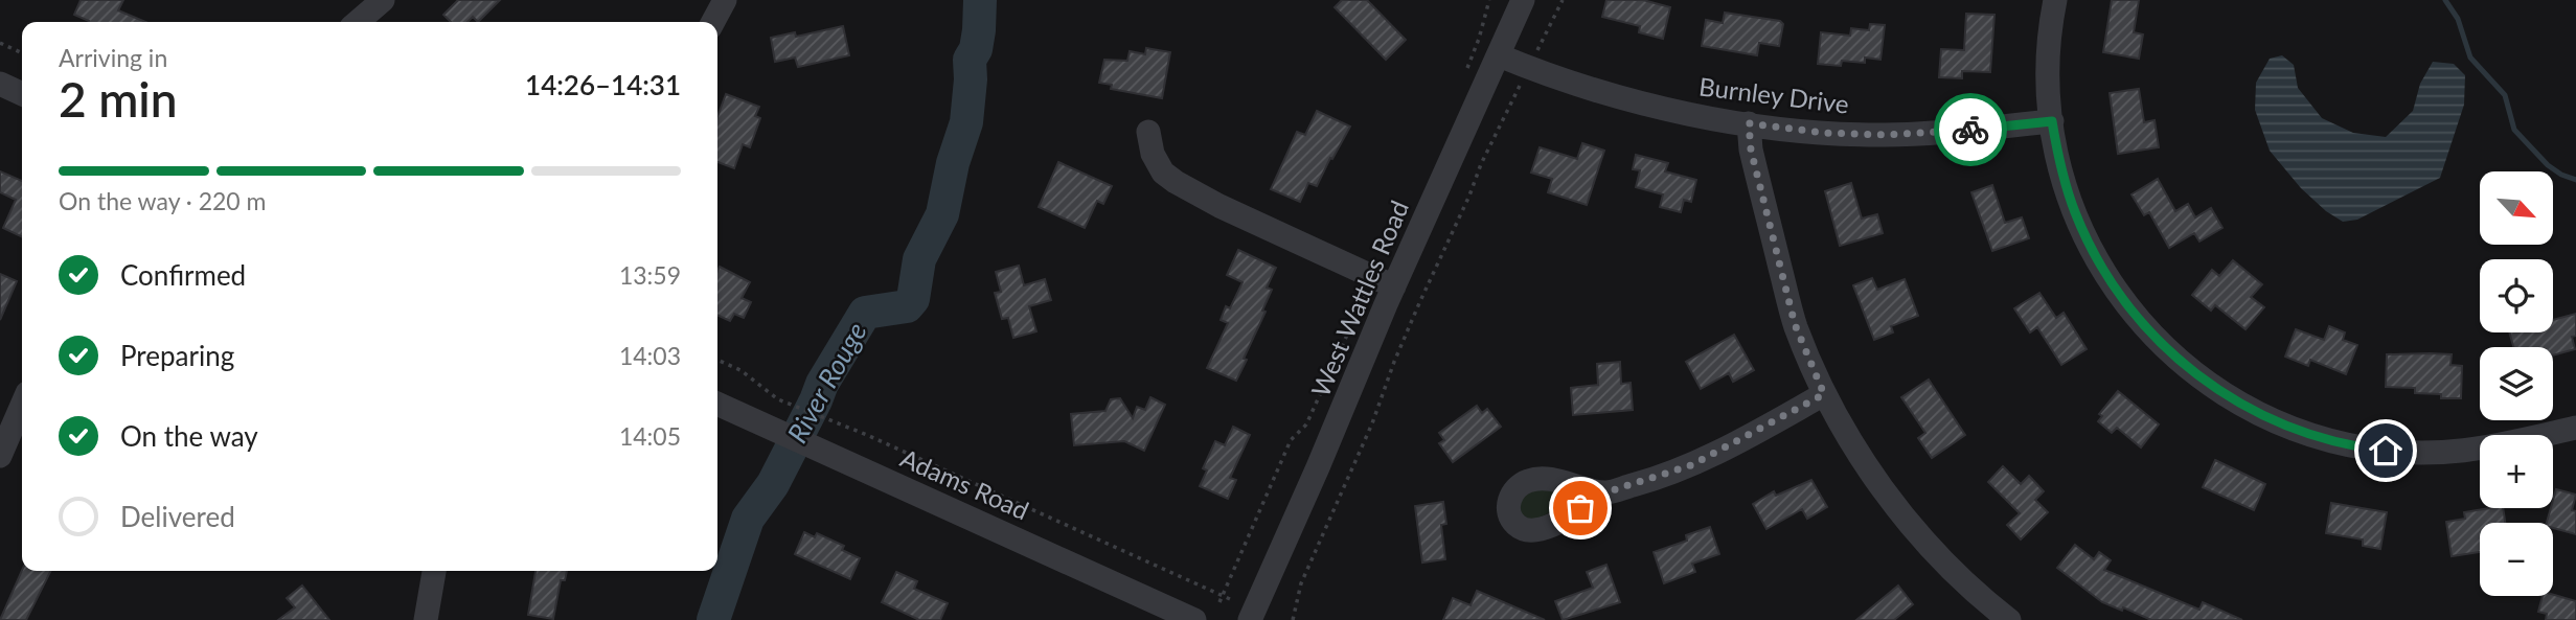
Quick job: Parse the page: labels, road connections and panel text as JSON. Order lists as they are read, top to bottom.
{
  "streets": {
    "street": ["Burnley Drive", "West Wattles Road", "Adams Road"]
  },
  "crossings": [
    ["Burnley Drive", "West Wattles Road"]
  ],
  "water": ["River Rouge"],
  "north": "bottom right",
  "page": {
    "heading": ["2 min", "Arriving in", "14:26–14:31"],
    "bar": "On the way · 220 m",
    "map_buttons": ["+", "−"],
    "list": [
      ["Confirmed", "13:59"],
      ["Preparing", "14:03"],
      ["On the way", "14:05"],
      "Delivered"
    ]
  }
}
